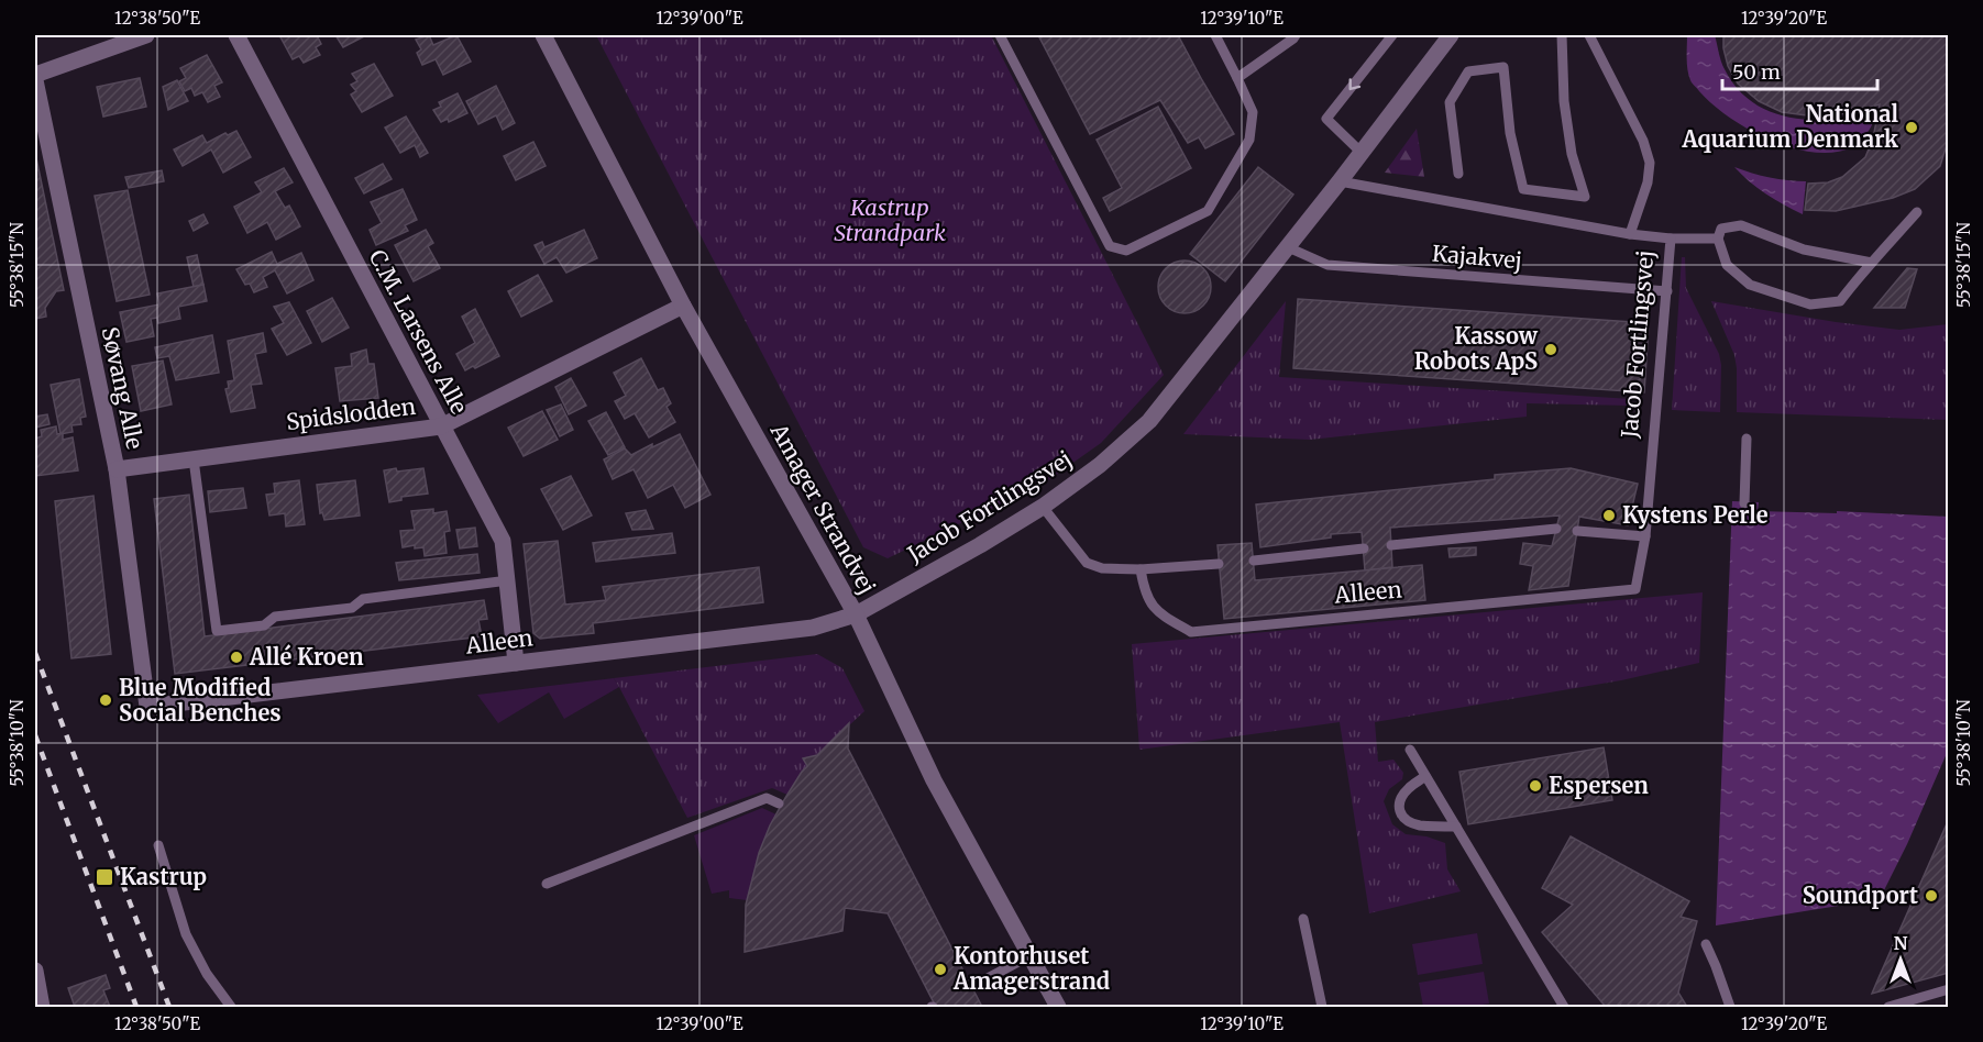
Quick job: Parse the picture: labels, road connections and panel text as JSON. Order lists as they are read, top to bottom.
{
  "streets": {
    "street": [
      "C.M. Larsens Alle",
      "Jacob Fortlingsvej",
      "Søvang Alle",
      "Spidslodden",
      "Amager Strandvej",
      "Alleen"
    ],
    "lane": ["Kajakvej"]
  },
  "crossings": [
    ["Kajakvej", "Jacob Fortlingsvej"],
    ["C.M. Larsens Alle", "Spidslodden"],
    ["C.M. Larsens Alle", "Alleen"],
    ["Jacob Fortlingsvej", "Amager Strandvej"],
    ["Jacob Fortlingsvej", "Alleen"],
    ["Søvang Alle", "Spidslodden"],
    ["Søvang Alle", "Alleen"],
    ["Spidslodden", "Amager Strandvej"],
    ["Amager Strandvej", "Alleen"]
  ],
  "parks": ["Kastrup Strandpark"],
  "places": {
    "other": [
      "National Aquarium Denmark",
      "Kassow Robots ApS",
      "Kystens Perle",
      "Allé Kroen",
      "Blue Modified Social Benches",
      "Espersen",
      "Soundport",
      "Kontorhuset Amagerstrand"
    ],
    "transit": ["Kastrup"]
  },
  "scale_bar": "50 m",
  "north": "top",
  "coordinates": [
    "12°38'50\"E",
    "12°39'00\"E",
    "12°39'10\"E",
    "12°39'20\"E",
    "55°38'15\"N",
    "55°38'10\"N"
  ]
}
